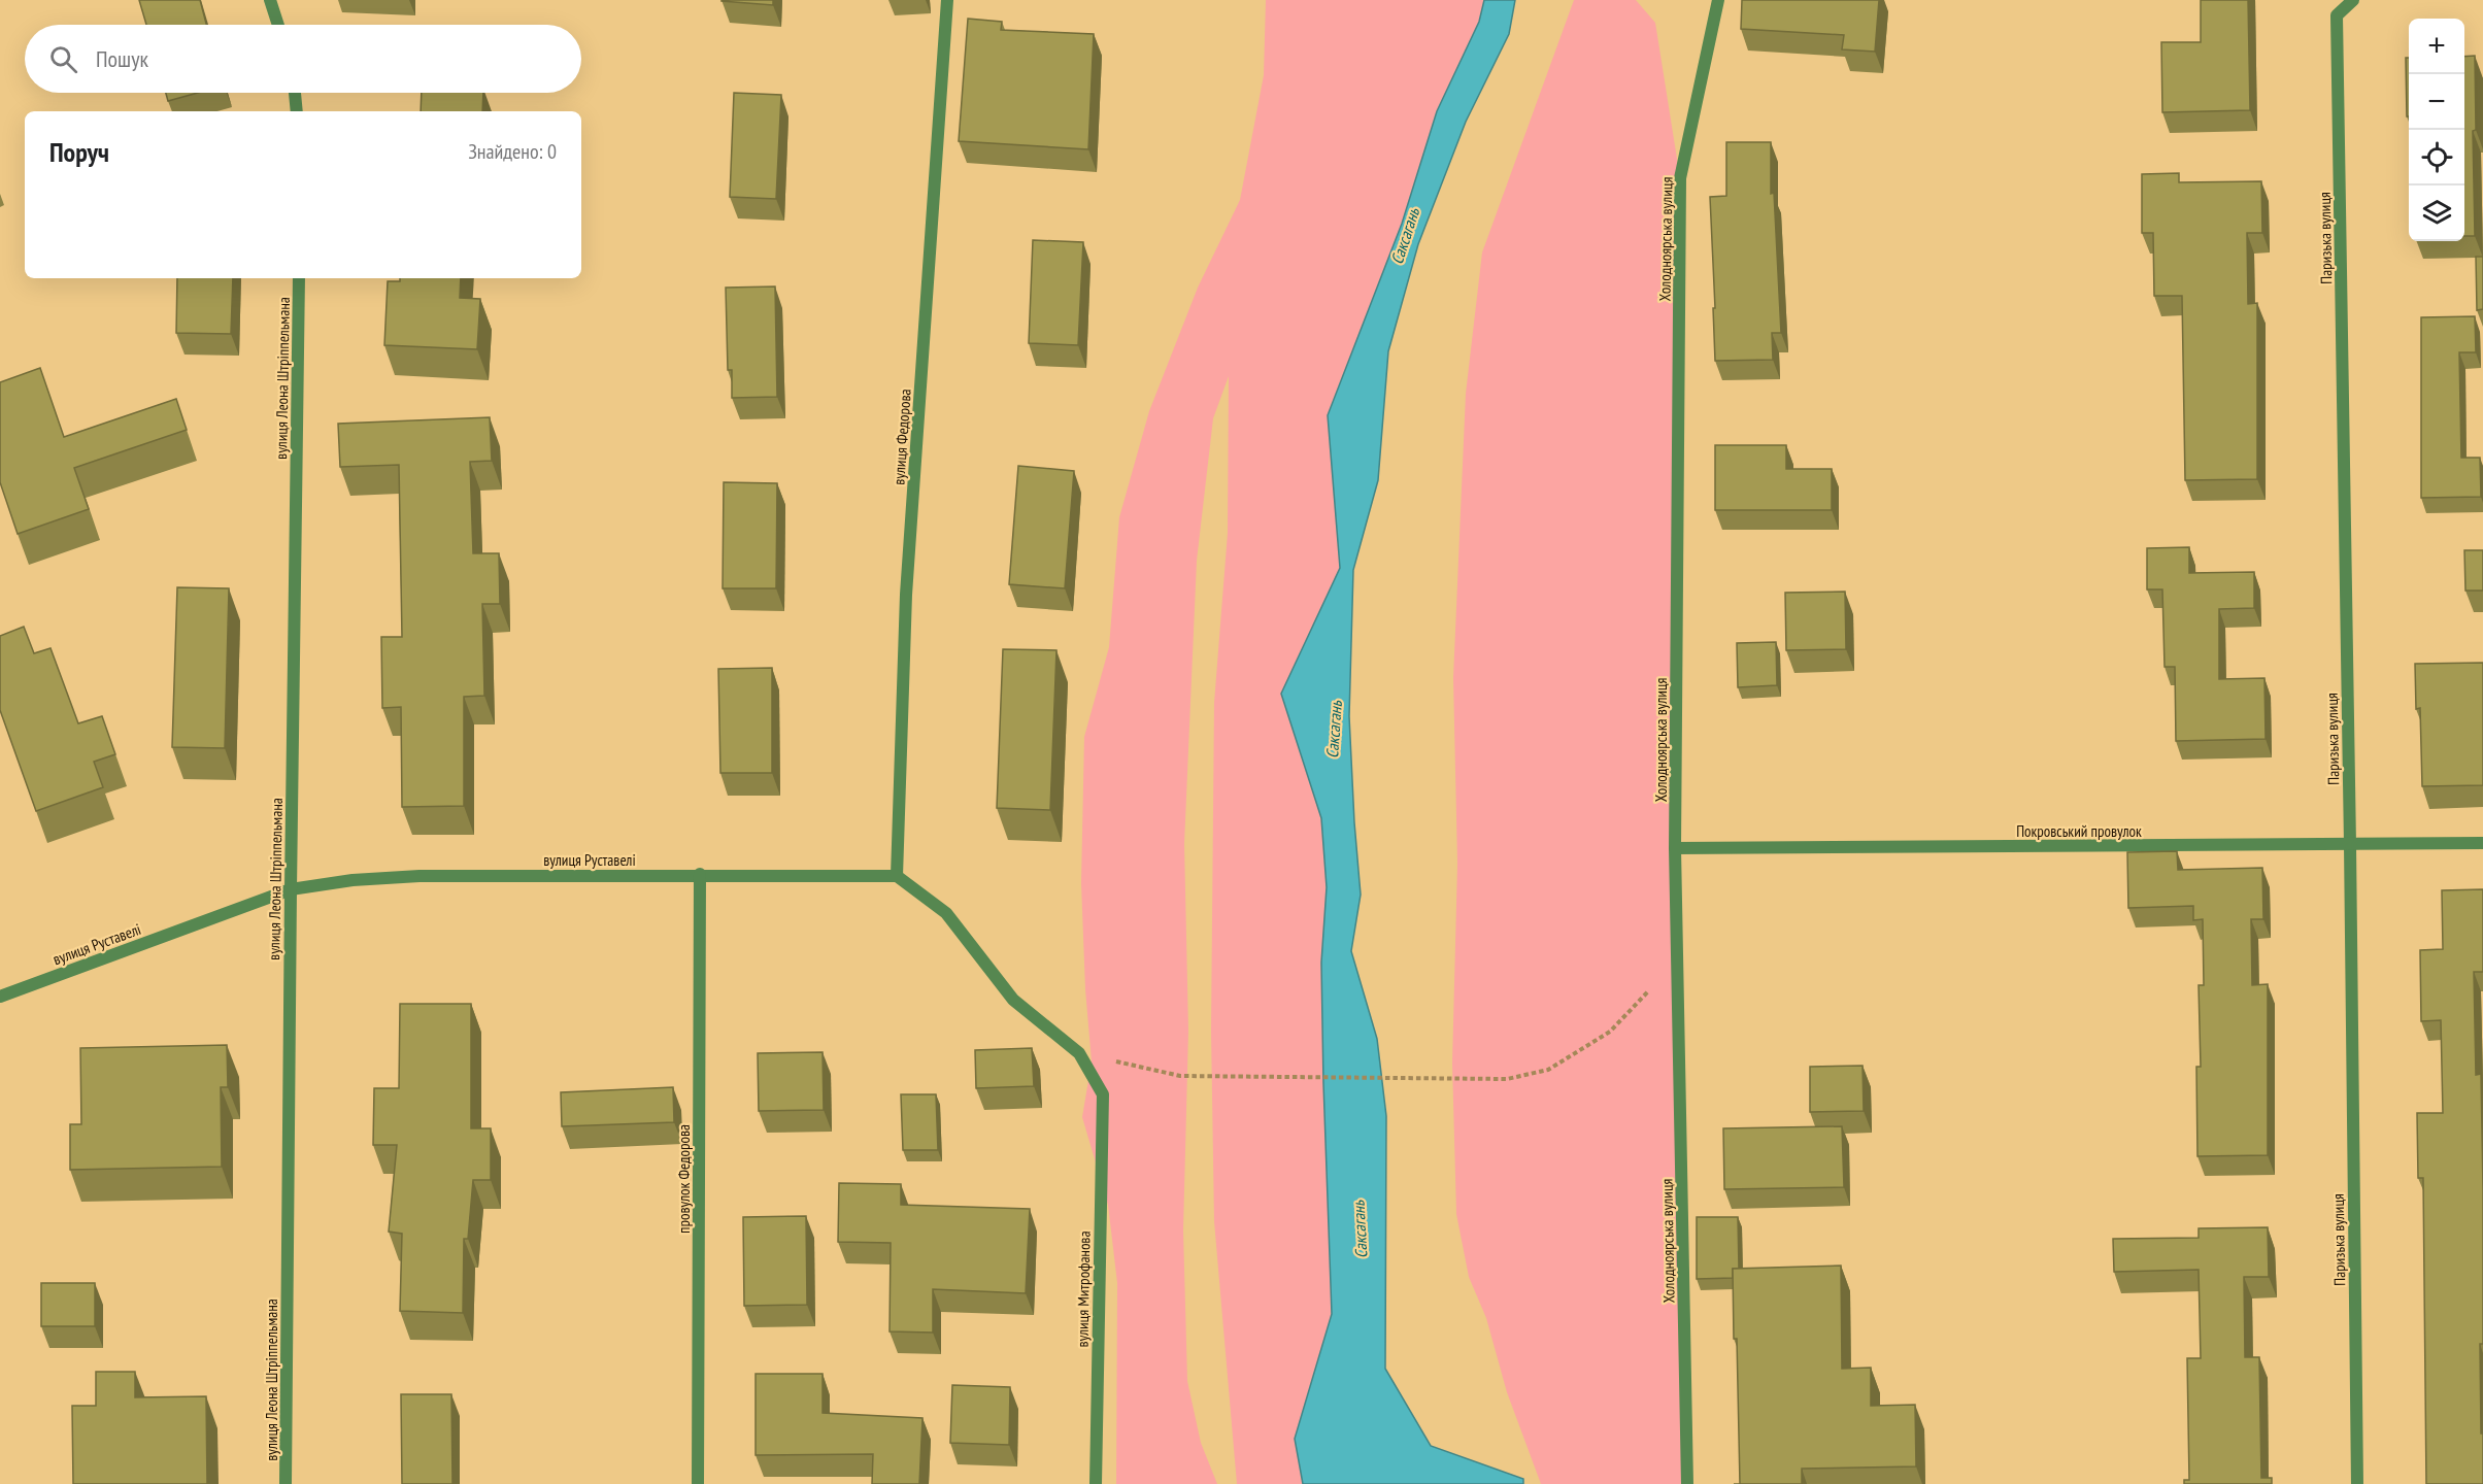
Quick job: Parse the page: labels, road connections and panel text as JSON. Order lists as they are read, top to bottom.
{
  "streets": {
    "street": [
      "Паризька вулиця",
      "Холодноярська вулиця",
      "вулиця Леона Штріппельмана",
      "вулиця Федорова",
      "Покровський провулок",
      "вулиця Руставелі",
      "провулок Федорова",
      "вулиця Митрофанова"
    ]
  },
  "crossings": [
    ["Паризька вулиця", "Покровський провулок"],
    ["Холодноярська вулиця", "Покровський провулок"],
    ["вулиця Леона Штріппельмана", "вулиця Руставелі"],
    ["вулиця Федорова", "вулиця Руставелі"],
    ["вулиця Руставелі", "провулок Федорова"]
  ],
  "water": ["Саксагань"],
  "page": {
    "map_buttons": ["+", "−"],
    "search": "Пошук",
    "heading": ["Поруч", "Знайдено: 0"]
  }
}
